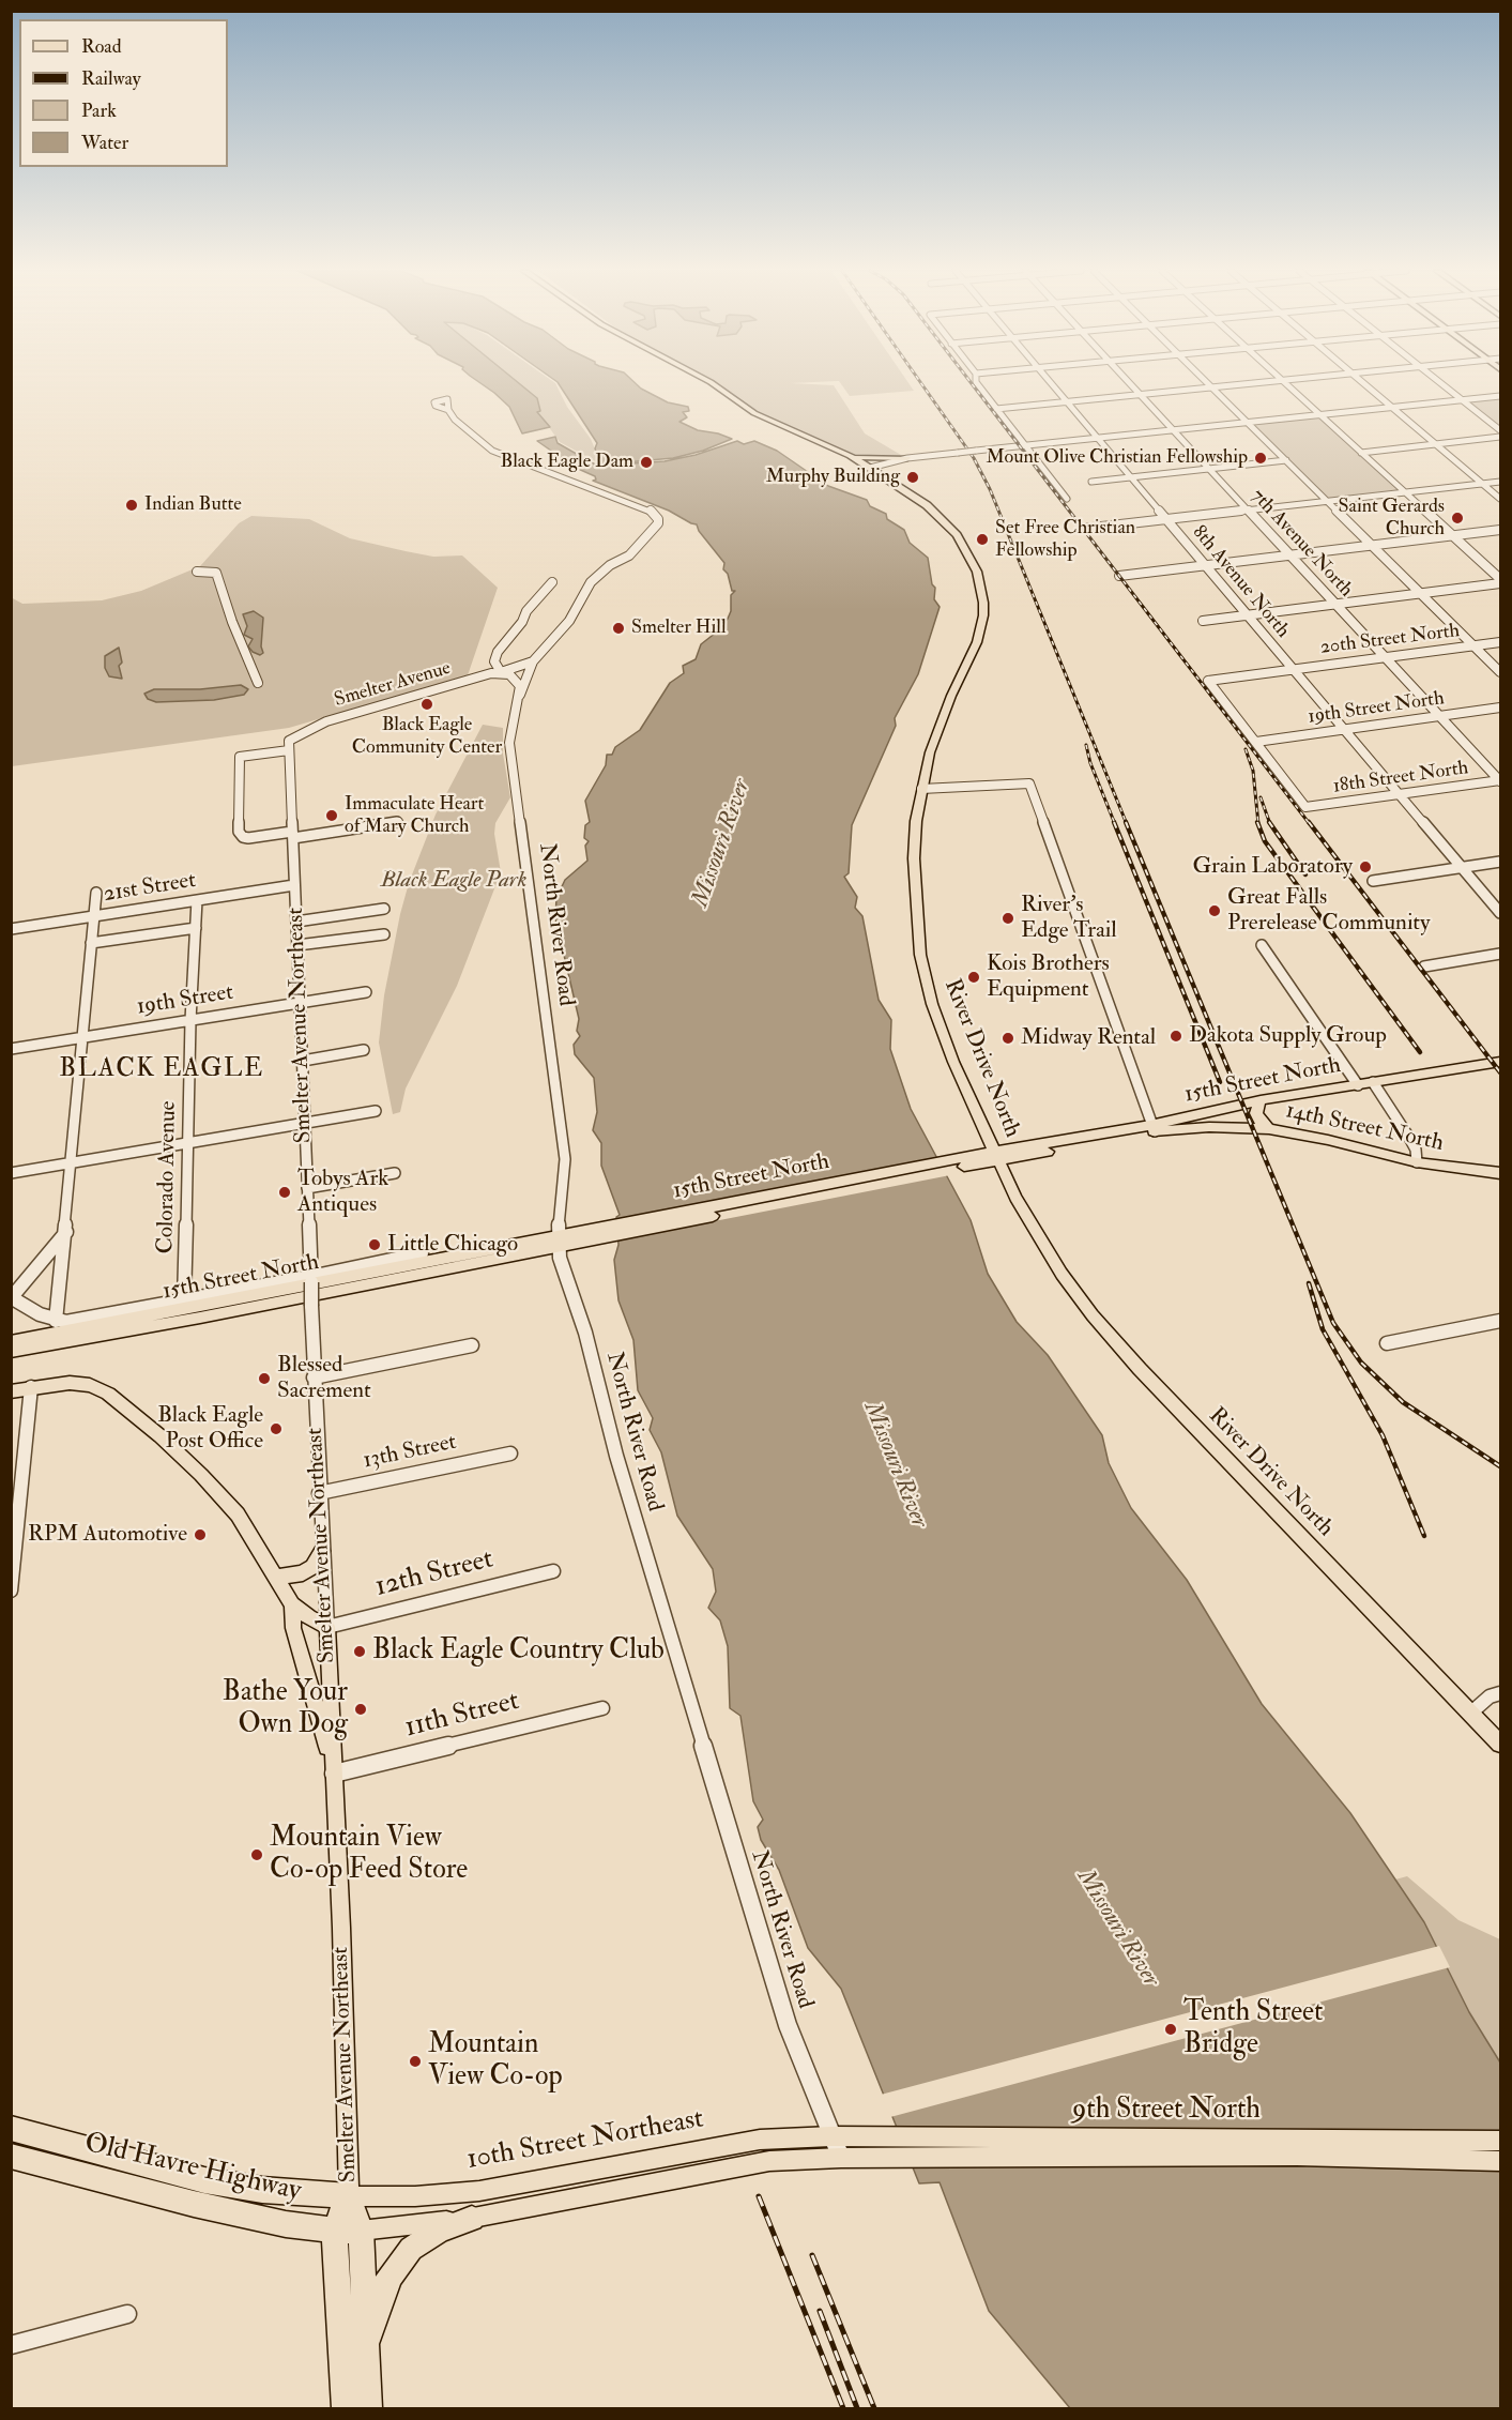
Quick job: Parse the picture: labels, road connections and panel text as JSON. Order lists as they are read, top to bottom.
{
  "streets": {
    "highway": ["Smelter Avenue Northeast", "Old Havre Highway"],
    "main road": [
      "River Drive North",
      "15th Street North",
      "14th Street North",
      "9th Street North",
      "10th Street Northeast"
    ],
    "street": [
      "7th Avenue North",
      "8th Avenue North",
      "20th Street North",
      "Smelter Avenue",
      "19th Street North",
      "18th Street North",
      "21st Street",
      "North River Road",
      "19th Street",
      "Colorado Avenue",
      "13th Street",
      "12th Street",
      "11th Street"
    ]
  },
  "crossings": [
    ["7th Avenue North", "20th Street North"],
    ["7th Avenue North", "19th Street North"],
    ["7th Avenue North", "18th Street North"],
    ["8th Avenue North", "20th Street North"],
    ["8th Avenue North", "19th Street North"],
    ["8th Avenue North", "18th Street North"],
    ["20th Street North", "19th Street North"],
    ["20th Street North", "18th Street North"],
    ["Smelter Avenue", "North River Road"],
    ["Smelter Avenue", "Smelter Avenue Northeast"],
    ["19th Street North", "18th Street North"],
    ["21st Street", "Smelter Avenue Northeast"],
    ["21st Street", "Colorado Avenue"],
    ["North River Road", "15th Street North"],
    ["North River Road", "9th Street North"],
    ["North River Road", "10th Street Northeast"],
    ["19th Street", "Smelter Avenue Northeast"],
    ["19th Street", "Colorado Avenue"],
    ["Smelter Avenue Northeast", "15th Street North"],
    ["Smelter Avenue Northeast", "13th Street"],
    ["Smelter Avenue Northeast", "12th Street"],
    ["Smelter Avenue Northeast", "11th Street"],
    ["Smelter Avenue Northeast", "10th Street Northeast"],
    ["Smelter Avenue Northeast", "Old Havre Highway"],
    ["River Drive North", "15th Street North"],
    ["15th Street North", "14th Street North"],
    ["15th Street North", "Colorado Avenue"],
    ["9th Street North", "10th Street Northeast"],
    ["10th Street Northeast", "Old Havre Highway"]
  ],
  "districts": ["BLACK EAGLE"],
  "water": ["Missouri River"],
  "parks": ["Black Eagle Park"],
  "places": [
    "Mount Olive Christian Fellowship",
    "Black Eagle Dam",
    "Murphy Building",
    "Indian Butte",
    "Saint Gerards Church",
    "Set Free Christian Fellowship",
    "Smelter Hill",
    "Black Eagle Community Center",
    "Immaculate Heart of Mary Church",
    "Grain Laboratory",
    "Great Falls Prerelease Community",
    "River's Edge Trail",
    "Kois Brothers Equipment",
    "Dakota Supply Group",
    "Midway Rental",
    "Tobys Ark Antiques",
    "Little Chicago",
    "Blessed Sacrement",
    "Black Eagle Post Office",
    "RPM Automotive",
    "Black Eagle Country Club",
    "Bathe Your Own Dog",
    "Mountain View Co-op Feed Store",
    "Tenth Street Bridge",
    "Mountain View Co-op"
  ],
  "legend": [
    "Road",
    "Railway",
    "Park",
    "Water"
  ]
}
